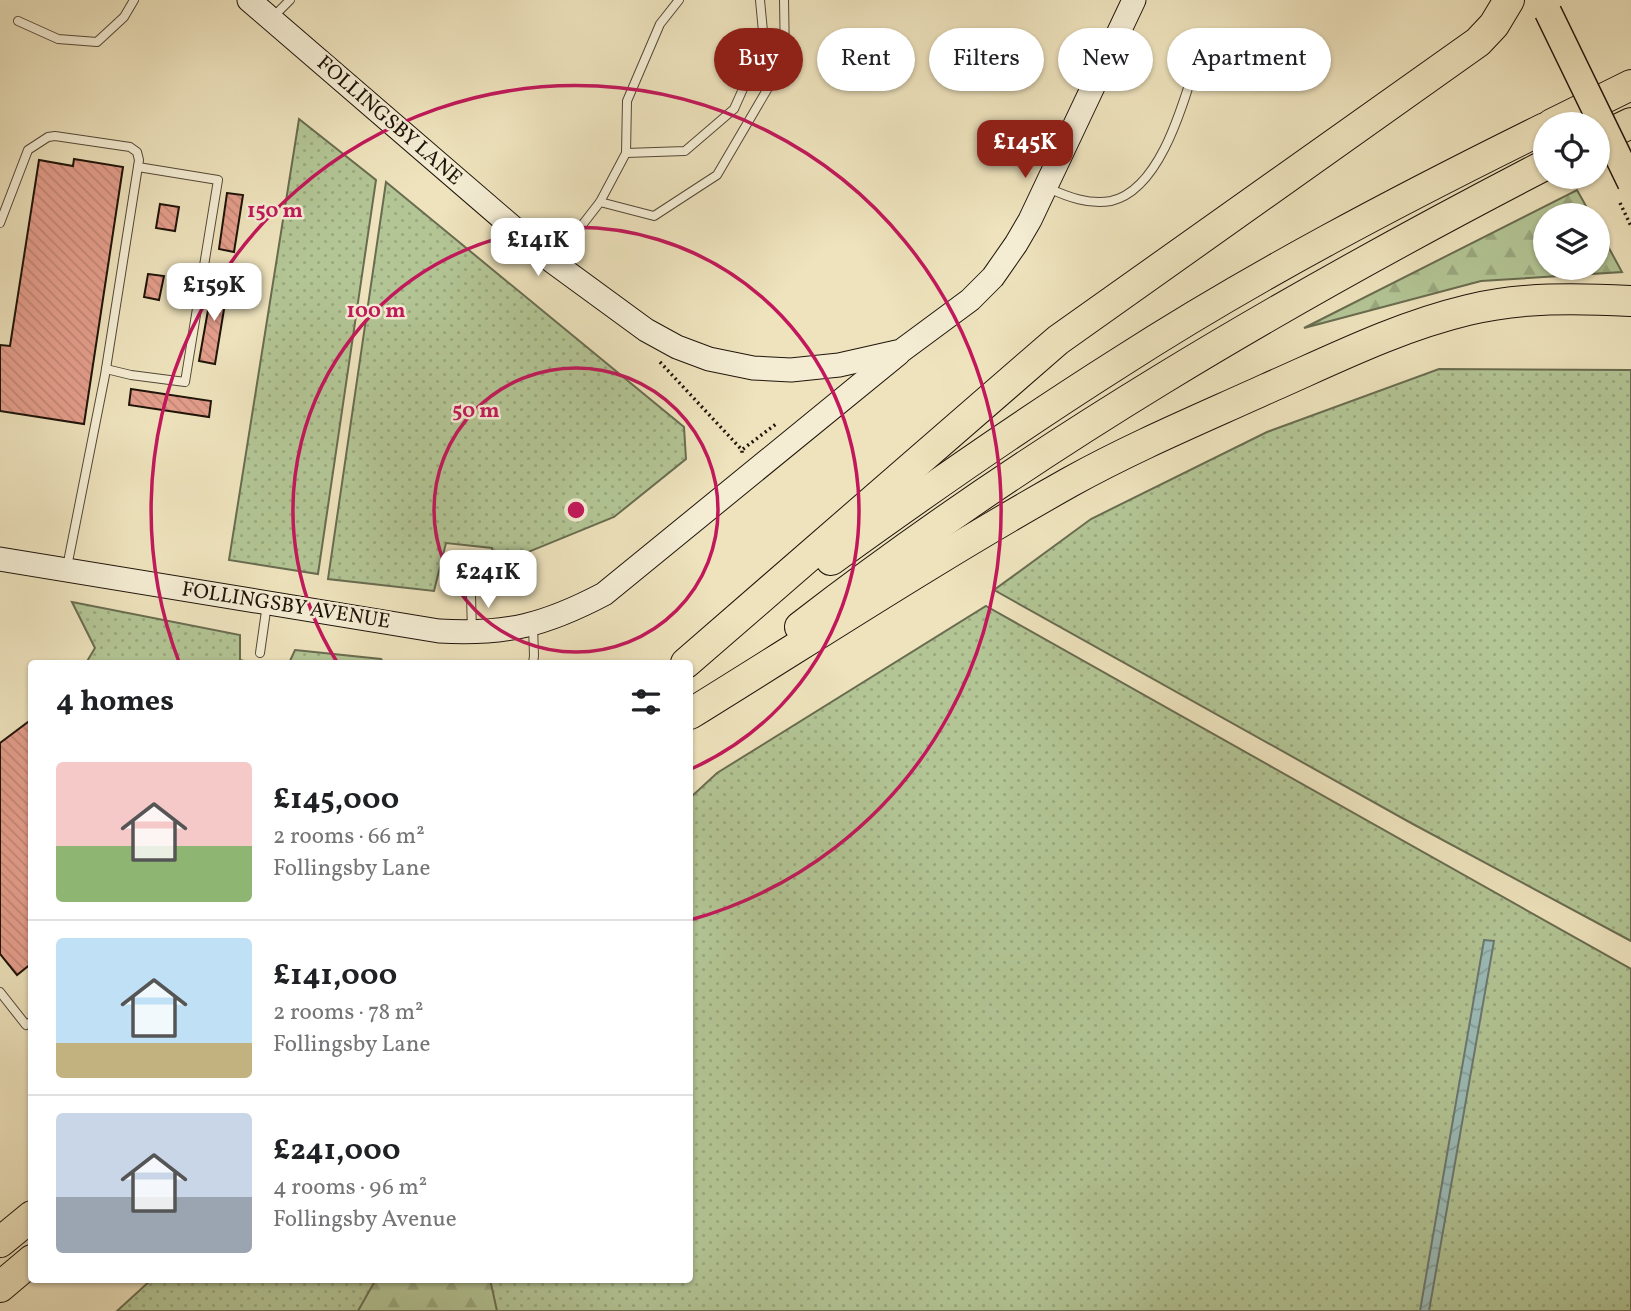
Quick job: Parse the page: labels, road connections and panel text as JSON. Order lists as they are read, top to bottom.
{
  "streets": {
    "street": ["FOLLINGSBY LANE", "FOLLINGSBY AVENUE"]
  },
  "crossings": [
    ["FOLLINGSBY LANE", "FOLLINGSBY AVENUE"]
  ],
  "page": {
    "chip": [
      "Buy",
      "Rent",
      "Filters",
      "New",
      "Apartment"
    ],
    "price": [
      "£145K",
      "£141K",
      "£159K",
      "£241K"
    ],
    "heading": "4 homes",
    "list": [
      {
        "name": "£145,000",
        "note": "2 rooms · 66 m² · Follingsby Lane"
      },
      {
        "name": "£141,000",
        "note": "2 rooms · 78 m² · Follingsby Lane"
      },
      {
        "name": "£241,000",
        "note": "4 rooms · 96 m² · Follingsby Avenue"
      }
    ]
  },
  "rings": ["150 m", "100 m", "50 m"]
}
